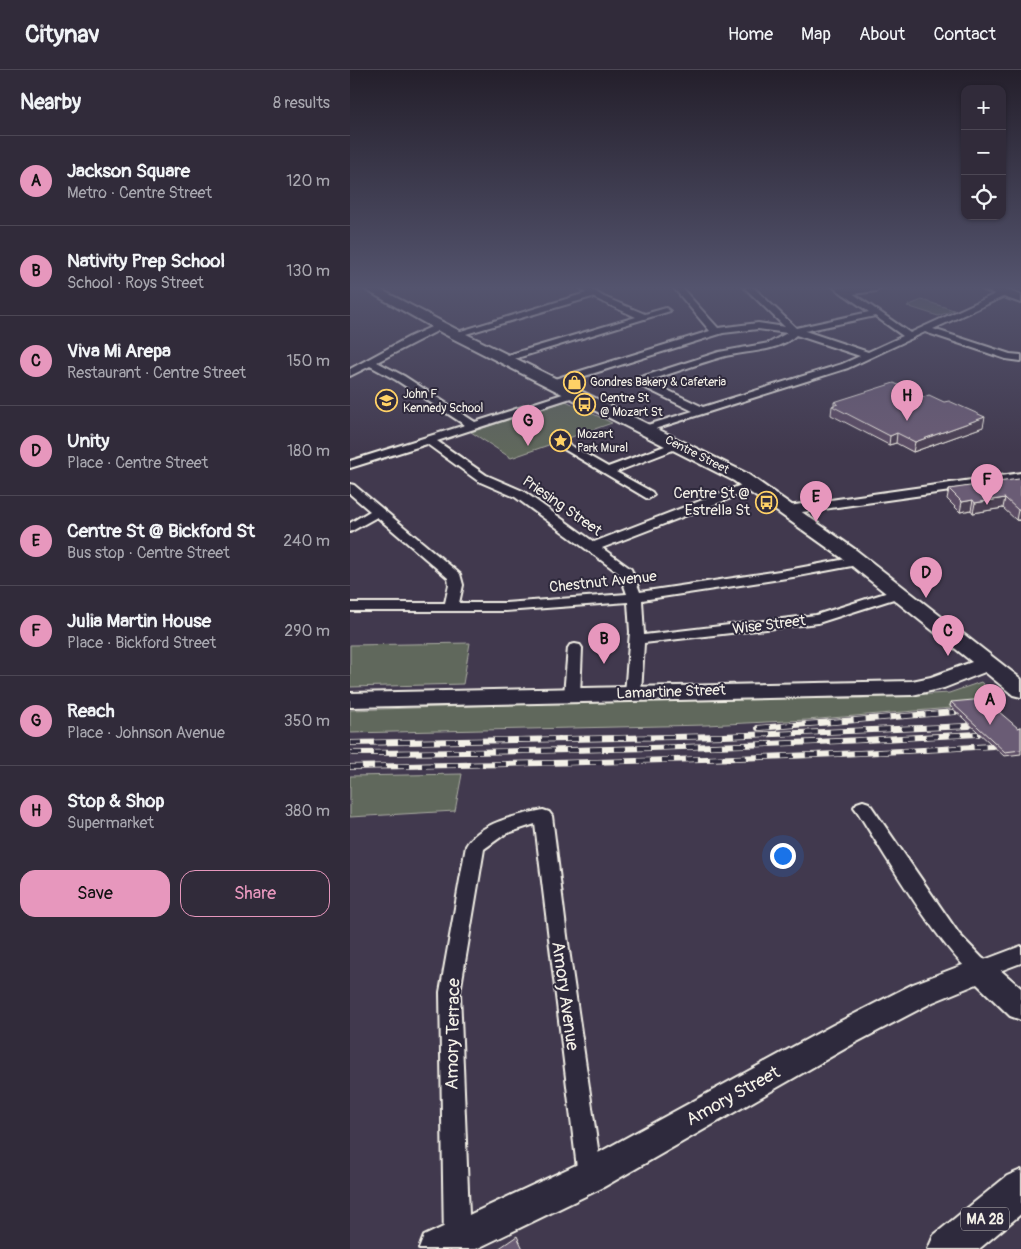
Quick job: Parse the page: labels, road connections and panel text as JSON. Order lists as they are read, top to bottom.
{
  "streets": {
    "main road": [
      "Centre Street",
      "Lamartine Street",
      "Amory Street",
      "MA 28"
    ],
    "street": [
      "Priesing Street",
      "Chestnut Avenue",
      "Wise Street",
      "Amory Avenue",
      "Amory Terrace"
    ]
  },
  "crossings": [
    ["Centre Street", "Chestnut Avenue"],
    ["Centre Street", "Wise Street"],
    ["Centre Street", "Lamartine Street"],
    ["Priesing Street", "Chestnut Avenue"],
    ["Amory Avenue", "Amory Terrace"],
    ["Amory Avenue", "Amory Street"],
    ["Amory Terrace", "Amory Street"]
  ],
  "places": {
    "shop": ["Gondres Bakery & Cafeteria"],
    "school or university": ["John F Kennedy School"],
    "bus stop": ["Centre St @ Mozart St", "Centre St @ Estrella St"],
    "place": ["Mozart Park Mural"]
  },
  "page": {
    "header": "Citynav",
    "nav": [
      "Home",
      "Map",
      "About",
      "Contact"
    ],
    "heading": ["Nearby", "8 results"],
    "map_buttons": ["+", "−"],
    "list": [
      {
        "mark": "A",
        "name": "Jackson Square",
        "note": "Metro · Centre Street",
        "value": "120 m"
      },
      {
        "mark": "B",
        "name": "Nativity Prep School",
        "note": "School · Roys Street",
        "value": "130 m"
      },
      {
        "mark": "C",
        "name": "Viva Mi Arepa",
        "note": "Restaurant · Centre Street",
        "value": "150 m"
      },
      {
        "mark": "D",
        "name": "Unity",
        "note": "Place · Centre Street",
        "value": "180 m"
      },
      {
        "mark": "E",
        "name": "Centre St @ Bickford St",
        "note": "Bus stop · Centre Street",
        "value": "240 m"
      },
      {
        "mark": "F",
        "name": "Julia Martin House",
        "note": "Place · Bickford Street",
        "value": "290 m"
      },
      {
        "mark": "G",
        "name": "Reach",
        "note": "Place · Johnson Avenue",
        "value": "350 m"
      },
      {
        "mark": "H",
        "name": "Stop & Shop",
        "note": "Supermarket",
        "value": "380 m"
      }
    ],
    "pins": [
      "H",
      "G",
      "F",
      "E",
      "D",
      "C",
      "B",
      "A"
    ],
    "buttons": ["Save", "Share"]
  }
}
